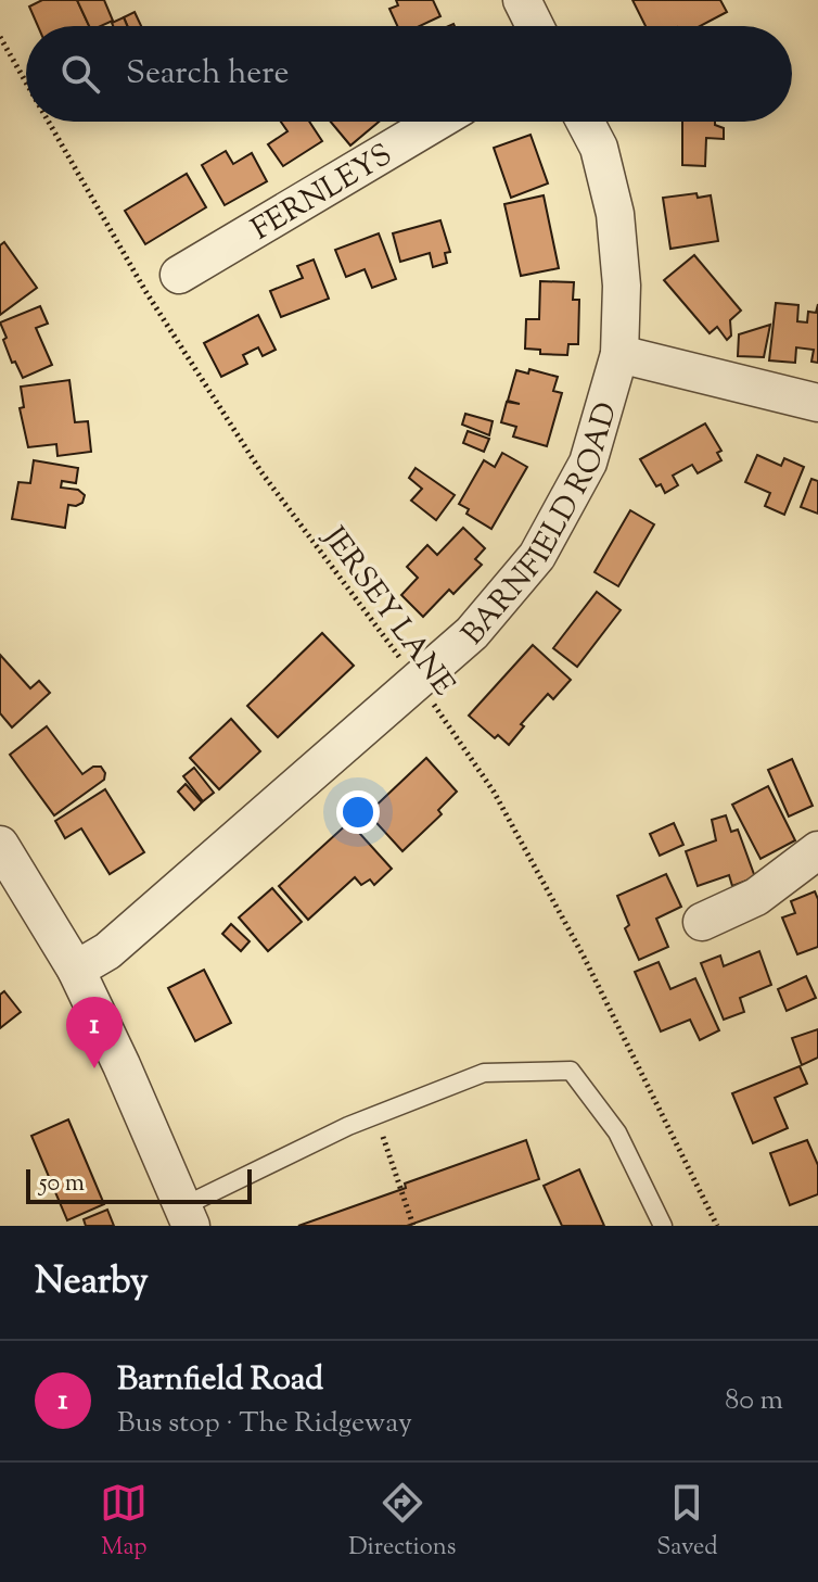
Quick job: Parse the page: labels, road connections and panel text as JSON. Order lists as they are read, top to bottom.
{
  "streets": {
    "street": ["FERNLEYS", "BARNFIELD ROAD"],
    "path": ["JERSEY LANE"]
  },
  "crossings": [
    ["BARNFIELD ROAD", "JERSEY LANE"]
  ],
  "scale_bar": "50 m",
  "page": {
    "search": "Search here",
    "pins": "1",
    "scale": "50 m",
    "heading": "Nearby",
    "list": [
      {
        "mark": "1",
        "name": "Barnfield Road",
        "note": "Bus stop · The Ridgeway",
        "value": "80 m"
      }
    ],
    "nav": ["Map", "Directions", "Saved"]
  }
}
